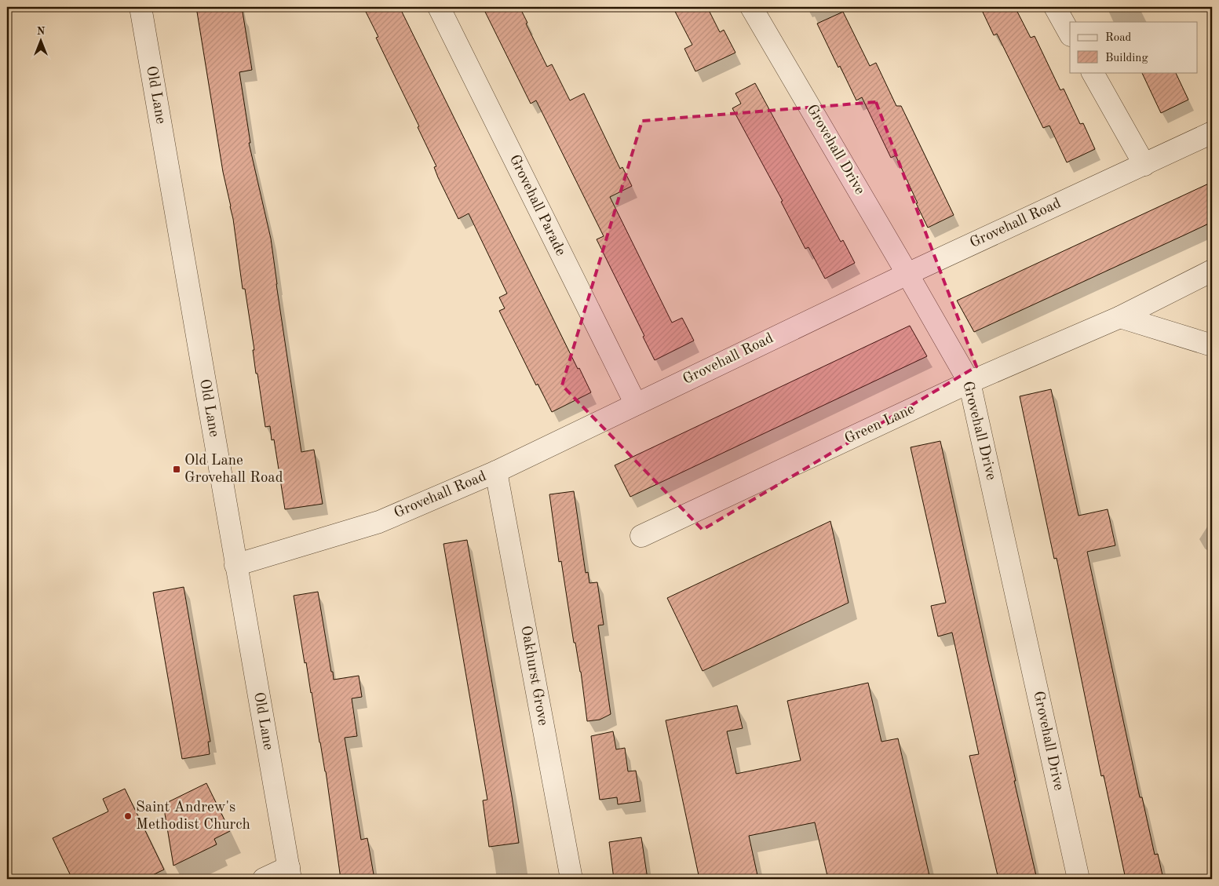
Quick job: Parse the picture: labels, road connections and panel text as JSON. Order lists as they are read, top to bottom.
{
  "streets": {
    "street": [
      "Old Lane",
      "Grovehall Drive",
      "Grovehall Parade",
      "Grovehall Road",
      "Green Lane",
      "Oakhurst Grove"
    ]
  },
  "crossings": [
    ["Old Lane", "Grovehall Road"],
    ["Grovehall Drive", "Grovehall Road"],
    ["Grovehall Drive", "Green Lane"],
    ["Grovehall Parade", "Grovehall Road"],
    ["Grovehall Road", "Oakhurst Grove"]
  ],
  "places": {
    "transit": ["Old Lane Grovehall Road"],
    "other": ["Saint Andrew's Methodist Church"]
  },
  "legend": ["Road", "Building"],
  "north": "top"
}
